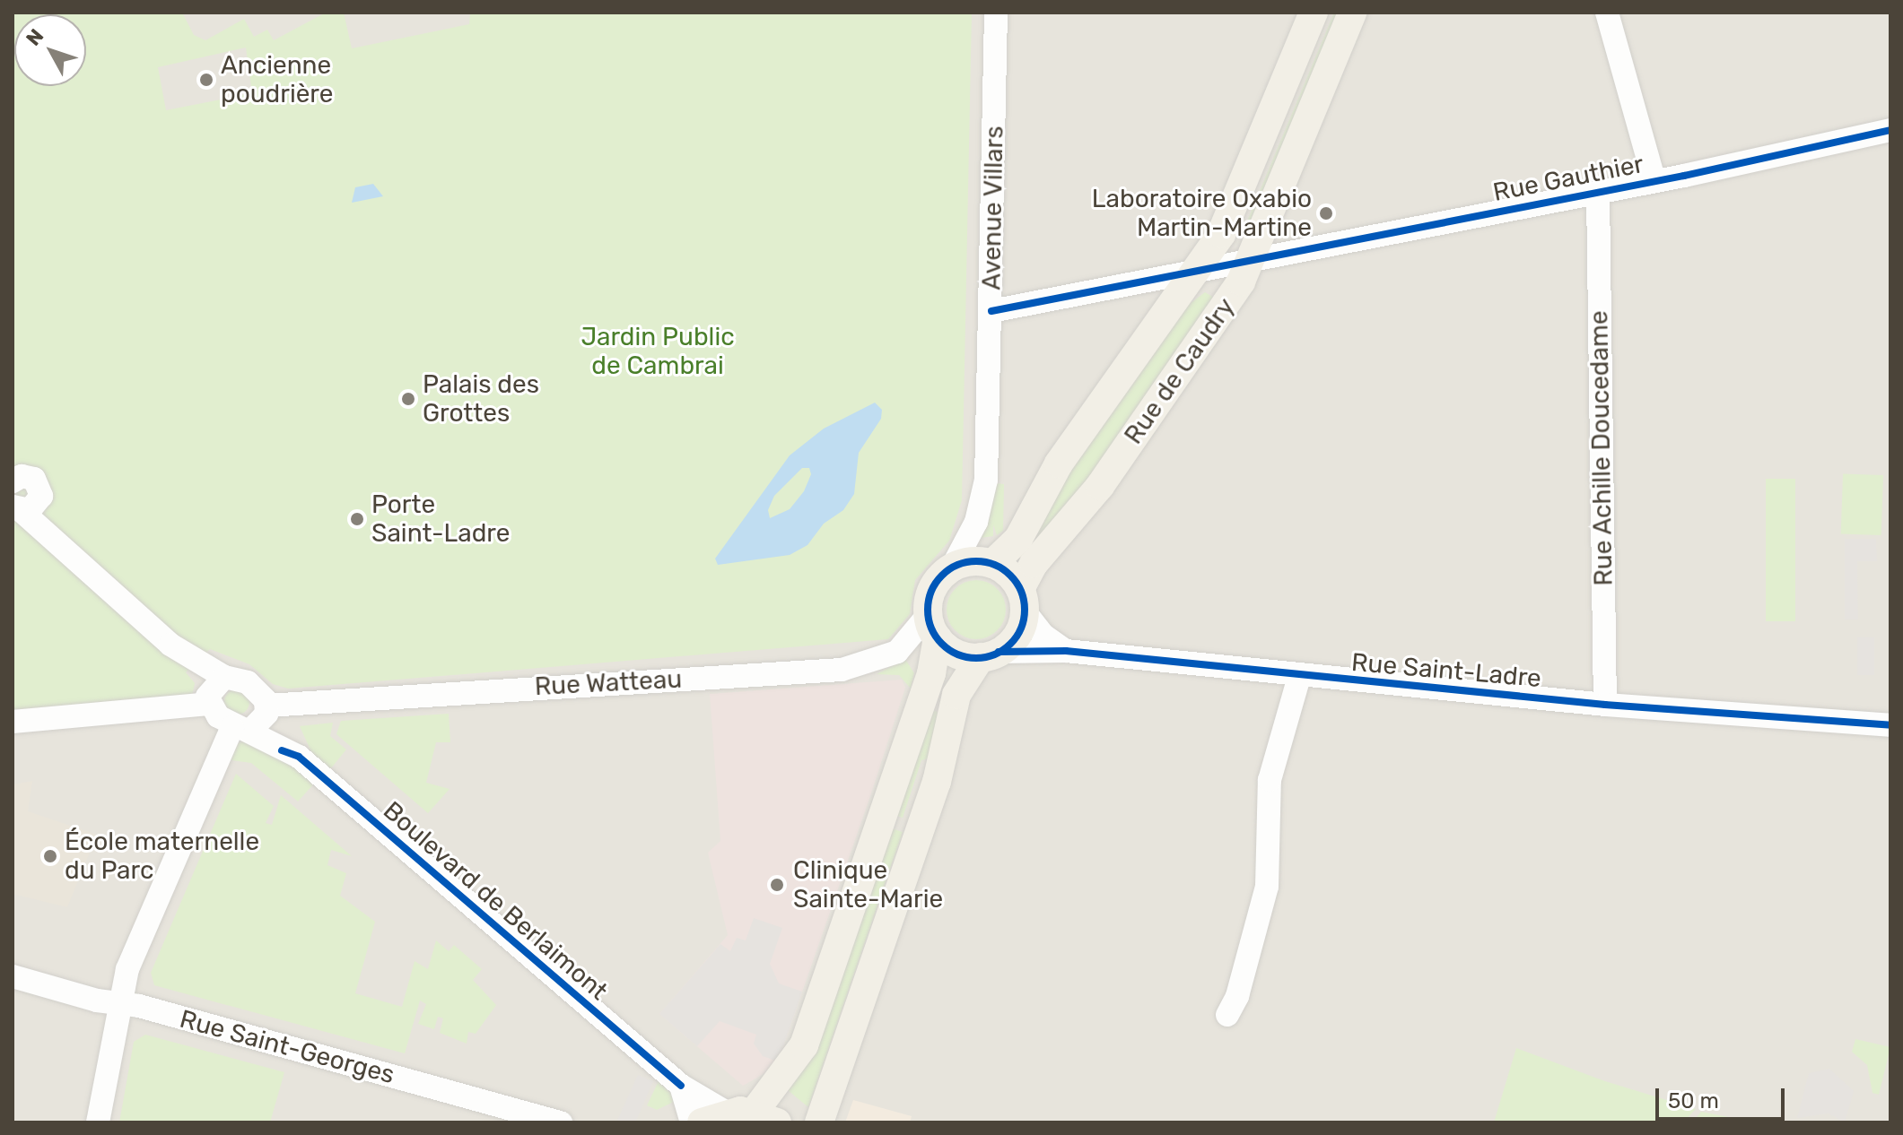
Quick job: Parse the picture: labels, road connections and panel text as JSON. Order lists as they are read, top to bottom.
{
  "streets": {
    "main road": ["Rue de Caudry"],
    "street": [
      "Rue Gauthier",
      "Avenue Villars",
      "Rue Achille Doucedame",
      "Rue Saint-Ladre",
      "Rue Watteau",
      "Boulevard de Berlaimont",
      "Rue Saint-Georges"
    ]
  },
  "crossings": [
    ["Rue Gauthier", "Avenue Villars"],
    ["Rue Gauthier", "Rue de Caudry"],
    ["Rue Gauthier", "Rue Achille Doucedame"],
    ["Avenue Villars", "Rue de Caudry"],
    ["Avenue Villars", "Rue Saint-Ladre"],
    ["Avenue Villars", "Rue Watteau"],
    ["Rue de Caudry", "Rue Saint-Ladre"],
    ["Rue de Caudry", "Rue Watteau"],
    ["Rue Achille Doucedame", "Rue Saint-Ladre"],
    ["Rue Saint-Ladre", "Rue Watteau"],
    ["Rue Watteau", "Boulevard de Berlaimont"]
  ],
  "parks": ["Jardin Public de Cambrai"],
  "places": [
    "Ancienne poudrière",
    "Laboratoire Oxabio Martin-Martine",
    "Palais des Grottes",
    "Porte Saint-Ladre",
    "École maternelle du Parc",
    "Clinique Sainte-Marie"
  ],
  "scale_bar": "50 m",
  "north": "top left"
}
